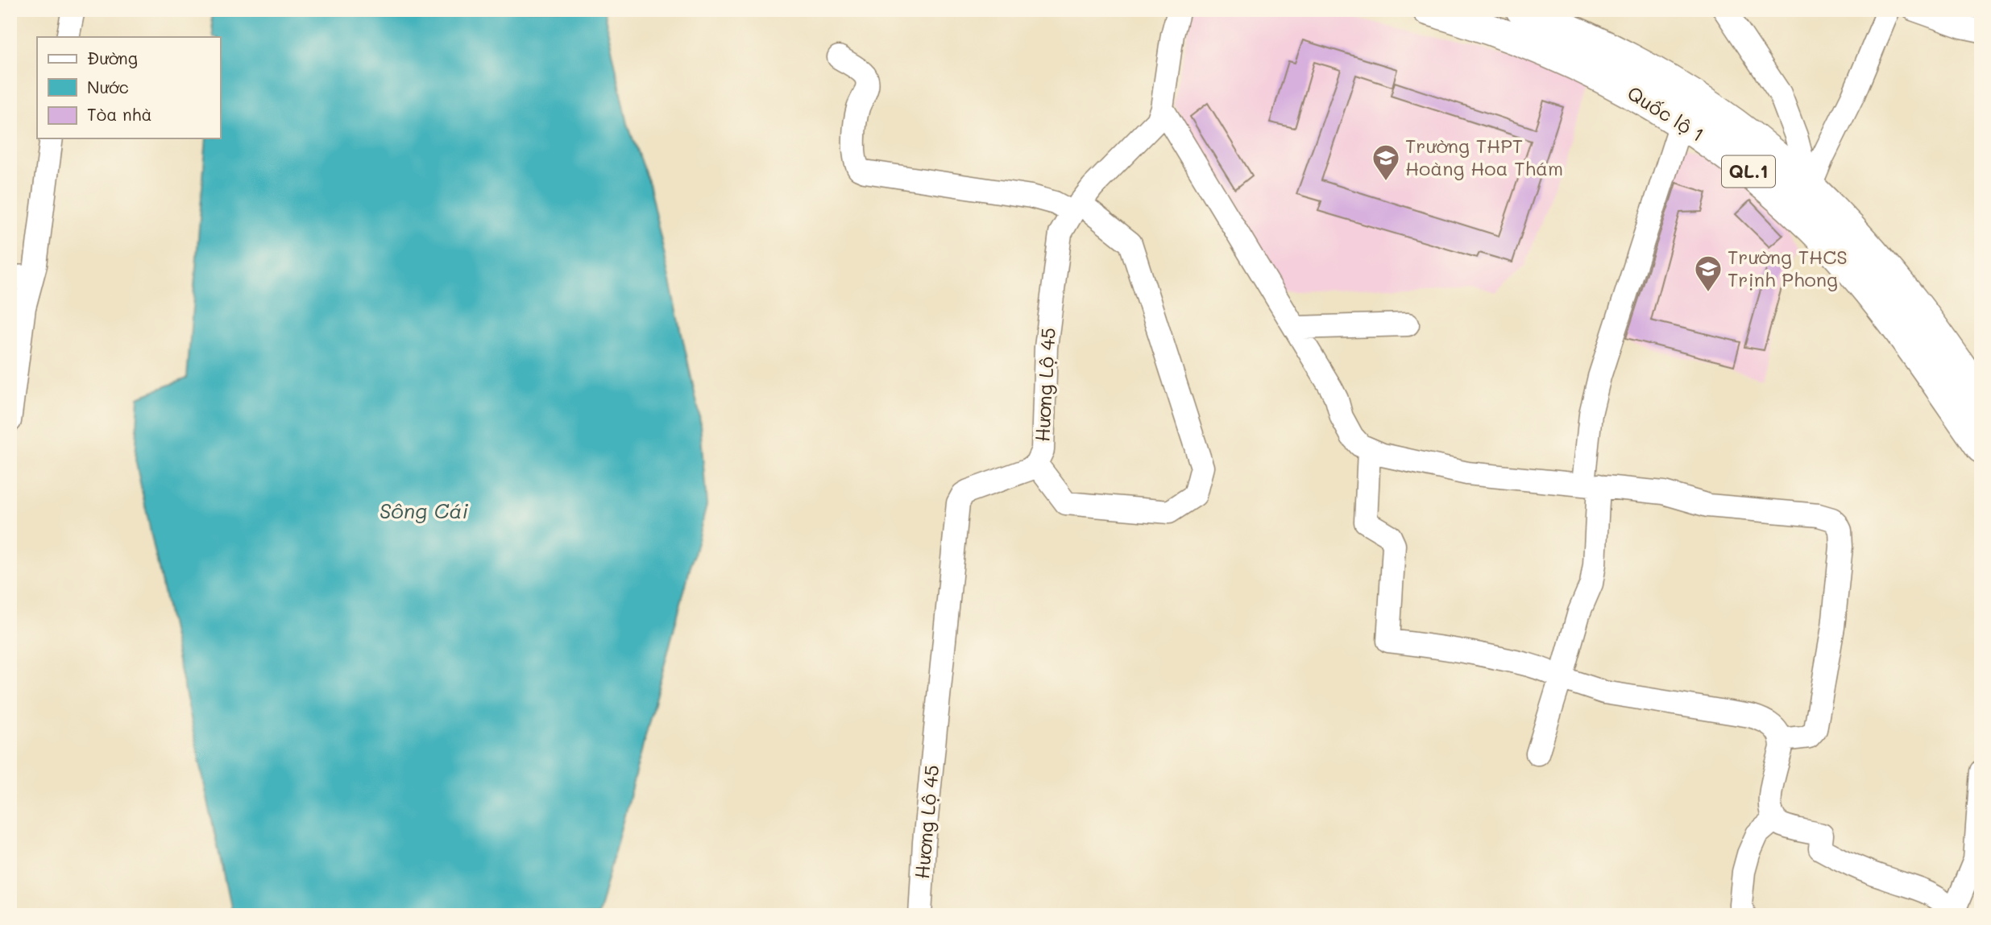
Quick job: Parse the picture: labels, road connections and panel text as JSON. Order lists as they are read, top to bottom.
{
  "streets": {
    "highway": ["Quốc lộ 1", "QL.1"],
    "street": ["Hương Lộ 45"]
  },
  "water": ["Sông Cái"],
  "places": {
    "school or university": ["Trường THPT Hoàng Hoa Thám", "Trường THCS Trịnh Phong"]
  },
  "legend": ["Đường", "Nước", "Tòa nhà"]
}
